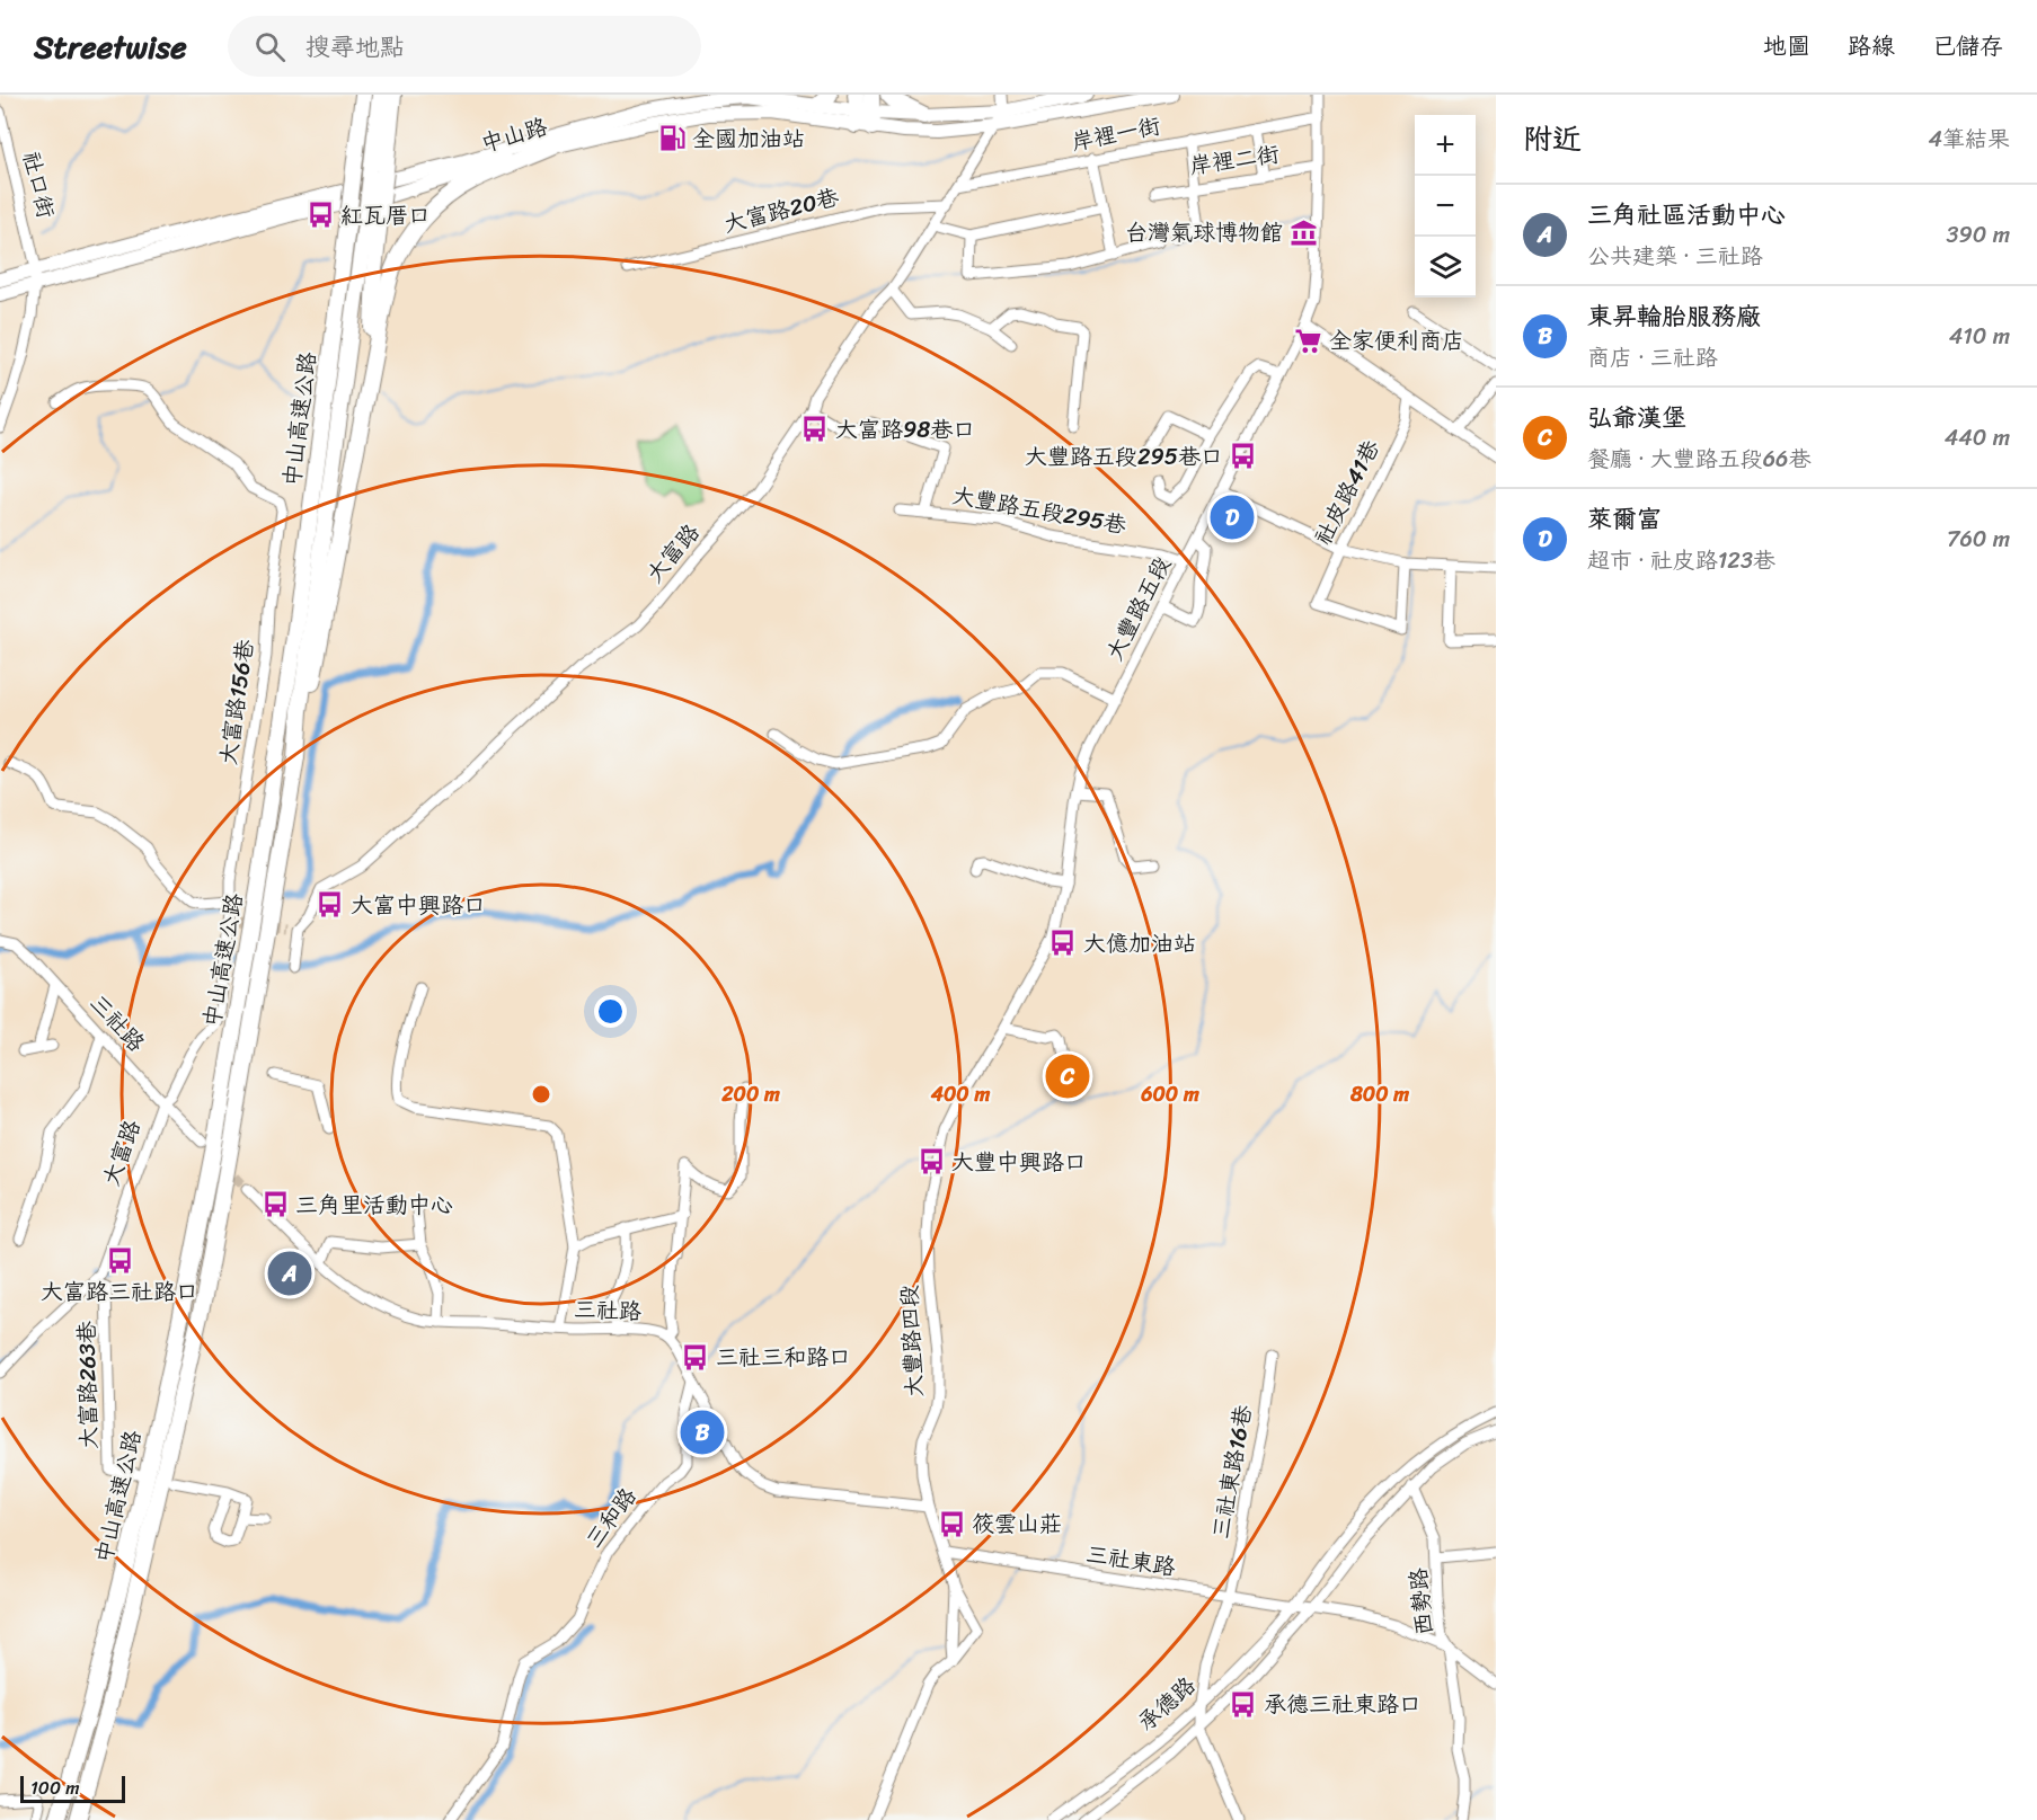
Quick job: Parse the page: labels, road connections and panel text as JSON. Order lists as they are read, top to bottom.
{
  "streets": {
    "highway": ["中山高速公路"],
    "main road": ["中山路"],
    "street": [
      "岸裡一街",
      "岸裡二街",
      "社口街",
      "大富路20巷",
      "社皮路41巷",
      "大豐路五段295巷",
      "大富路",
      "大豐路五段",
      "大富路156巷",
      "三社路",
      "大豐路四段",
      "大富路263巷",
      "三社東路16巷",
      "三和路",
      "三社東路",
      "西勢路",
      "承德路"
    ]
  },
  "crossings": [
    ["岸裡一街", "大富路"],
    ["岸裡一街", "大豐路五段"],
    ["中山路", "社口街"],
    ["中山路", "大富路"],
    ["岸裡二街", "大豐路五段"],
    ["大富路20巷", "大富路"],
    ["大豐路五段295巷", "大富路"],
    ["大豐路五段295巷", "大豐路五段"],
    ["大富路", "大富路156巷"],
    ["大富路", "三社路"],
    ["大富路", "大富路263巷"],
    ["大豐路五段", "大豐路四段"],
    ["三社路", "大豐路四段"],
    ["三社路", "三和路"],
    ["大豐路四段", "三社東路"],
    ["三社東路16巷", "三社東路"],
    ["三社東路16巷", "承德路"],
    ["三社東路", "西勢路"],
    ["三社東路", "承德路"]
  ],
  "places": {
    "fuel station": ["全國加油站"],
    "bus stop": [
      "紅瓦厝口",
      "大富路98巷口",
      "大豐路五段295巷口",
      "大富中興路口",
      "大億加油站",
      "大豐中興路口",
      "三角里活動中心",
      "大富路三社路口",
      "三社三和路口",
      "筱雲山莊",
      "承德三社東路口"
    ],
    "museum": ["台灣氣球博物館"],
    "supermarket": ["全家便利商店"]
  },
  "scale_bar": "100 m",
  "page": {
    "header": "Streetwise",
    "search": "搜尋地點",
    "nav": ["地圖", "路線", "已儲存"],
    "heading": ["附近", "4筆結果"],
    "map_buttons": ["+", "−"],
    "list": [
      {
        "mark": "A",
        "name": "三角社區活動中心",
        "note": "公共建築 · 三社路",
        "value": "390 m"
      },
      {
        "mark": "B",
        "name": "東昇輪胎服務廠",
        "note": "商店 · 三社路",
        "value": "410 m"
      },
      {
        "mark": "C",
        "name": "弘爺漢堡",
        "note": "餐廳 · 大豐路五段66巷",
        "value": "440 m"
      },
      {
        "mark": "D",
        "name": "萊爾富",
        "note": "超市 · 社皮路123巷",
        "value": "760 m"
      }
    ],
    "pins": [
      "D",
      "C",
      "A",
      "B"
    ],
    "scale": "100 m"
  },
  "rings": [
    "200 m",
    "400 m",
    "600 m",
    "800 m"
  ]
}
